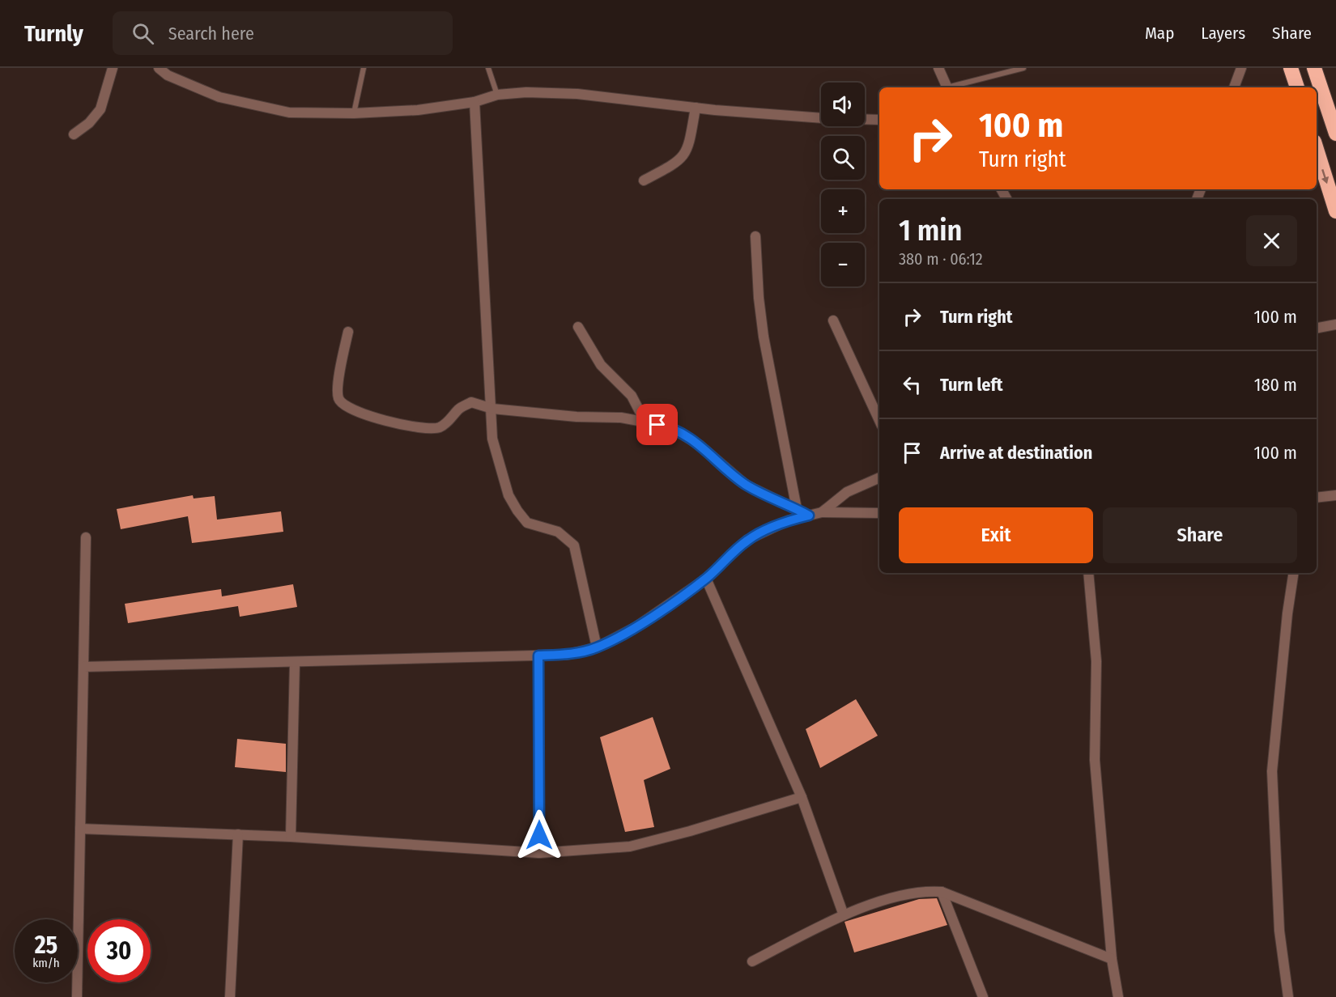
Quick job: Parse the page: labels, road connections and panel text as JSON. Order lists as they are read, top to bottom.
{
  "page": {
    "header": "Turnly",
    "search": "Search here",
    "nav": ["Map", "Layers", "Share"],
    "map_buttons": ["+", "−"],
    "turn": ["100 m", "Turn right"],
    "heading": ["1 min", "380 m · 06:12"],
    "list": [
      {
        "name": "Turn right",
        "value": "100 m"
      },
      {
        "name": "Turn left",
        "value": "180 m"
      },
      {
        "name": "Arrive at destination",
        "value": "100 m"
      }
    ],
    "buttons": ["Exit", "Share"],
    "speed": "25 km/h",
    "limit": "30"
  }
}
